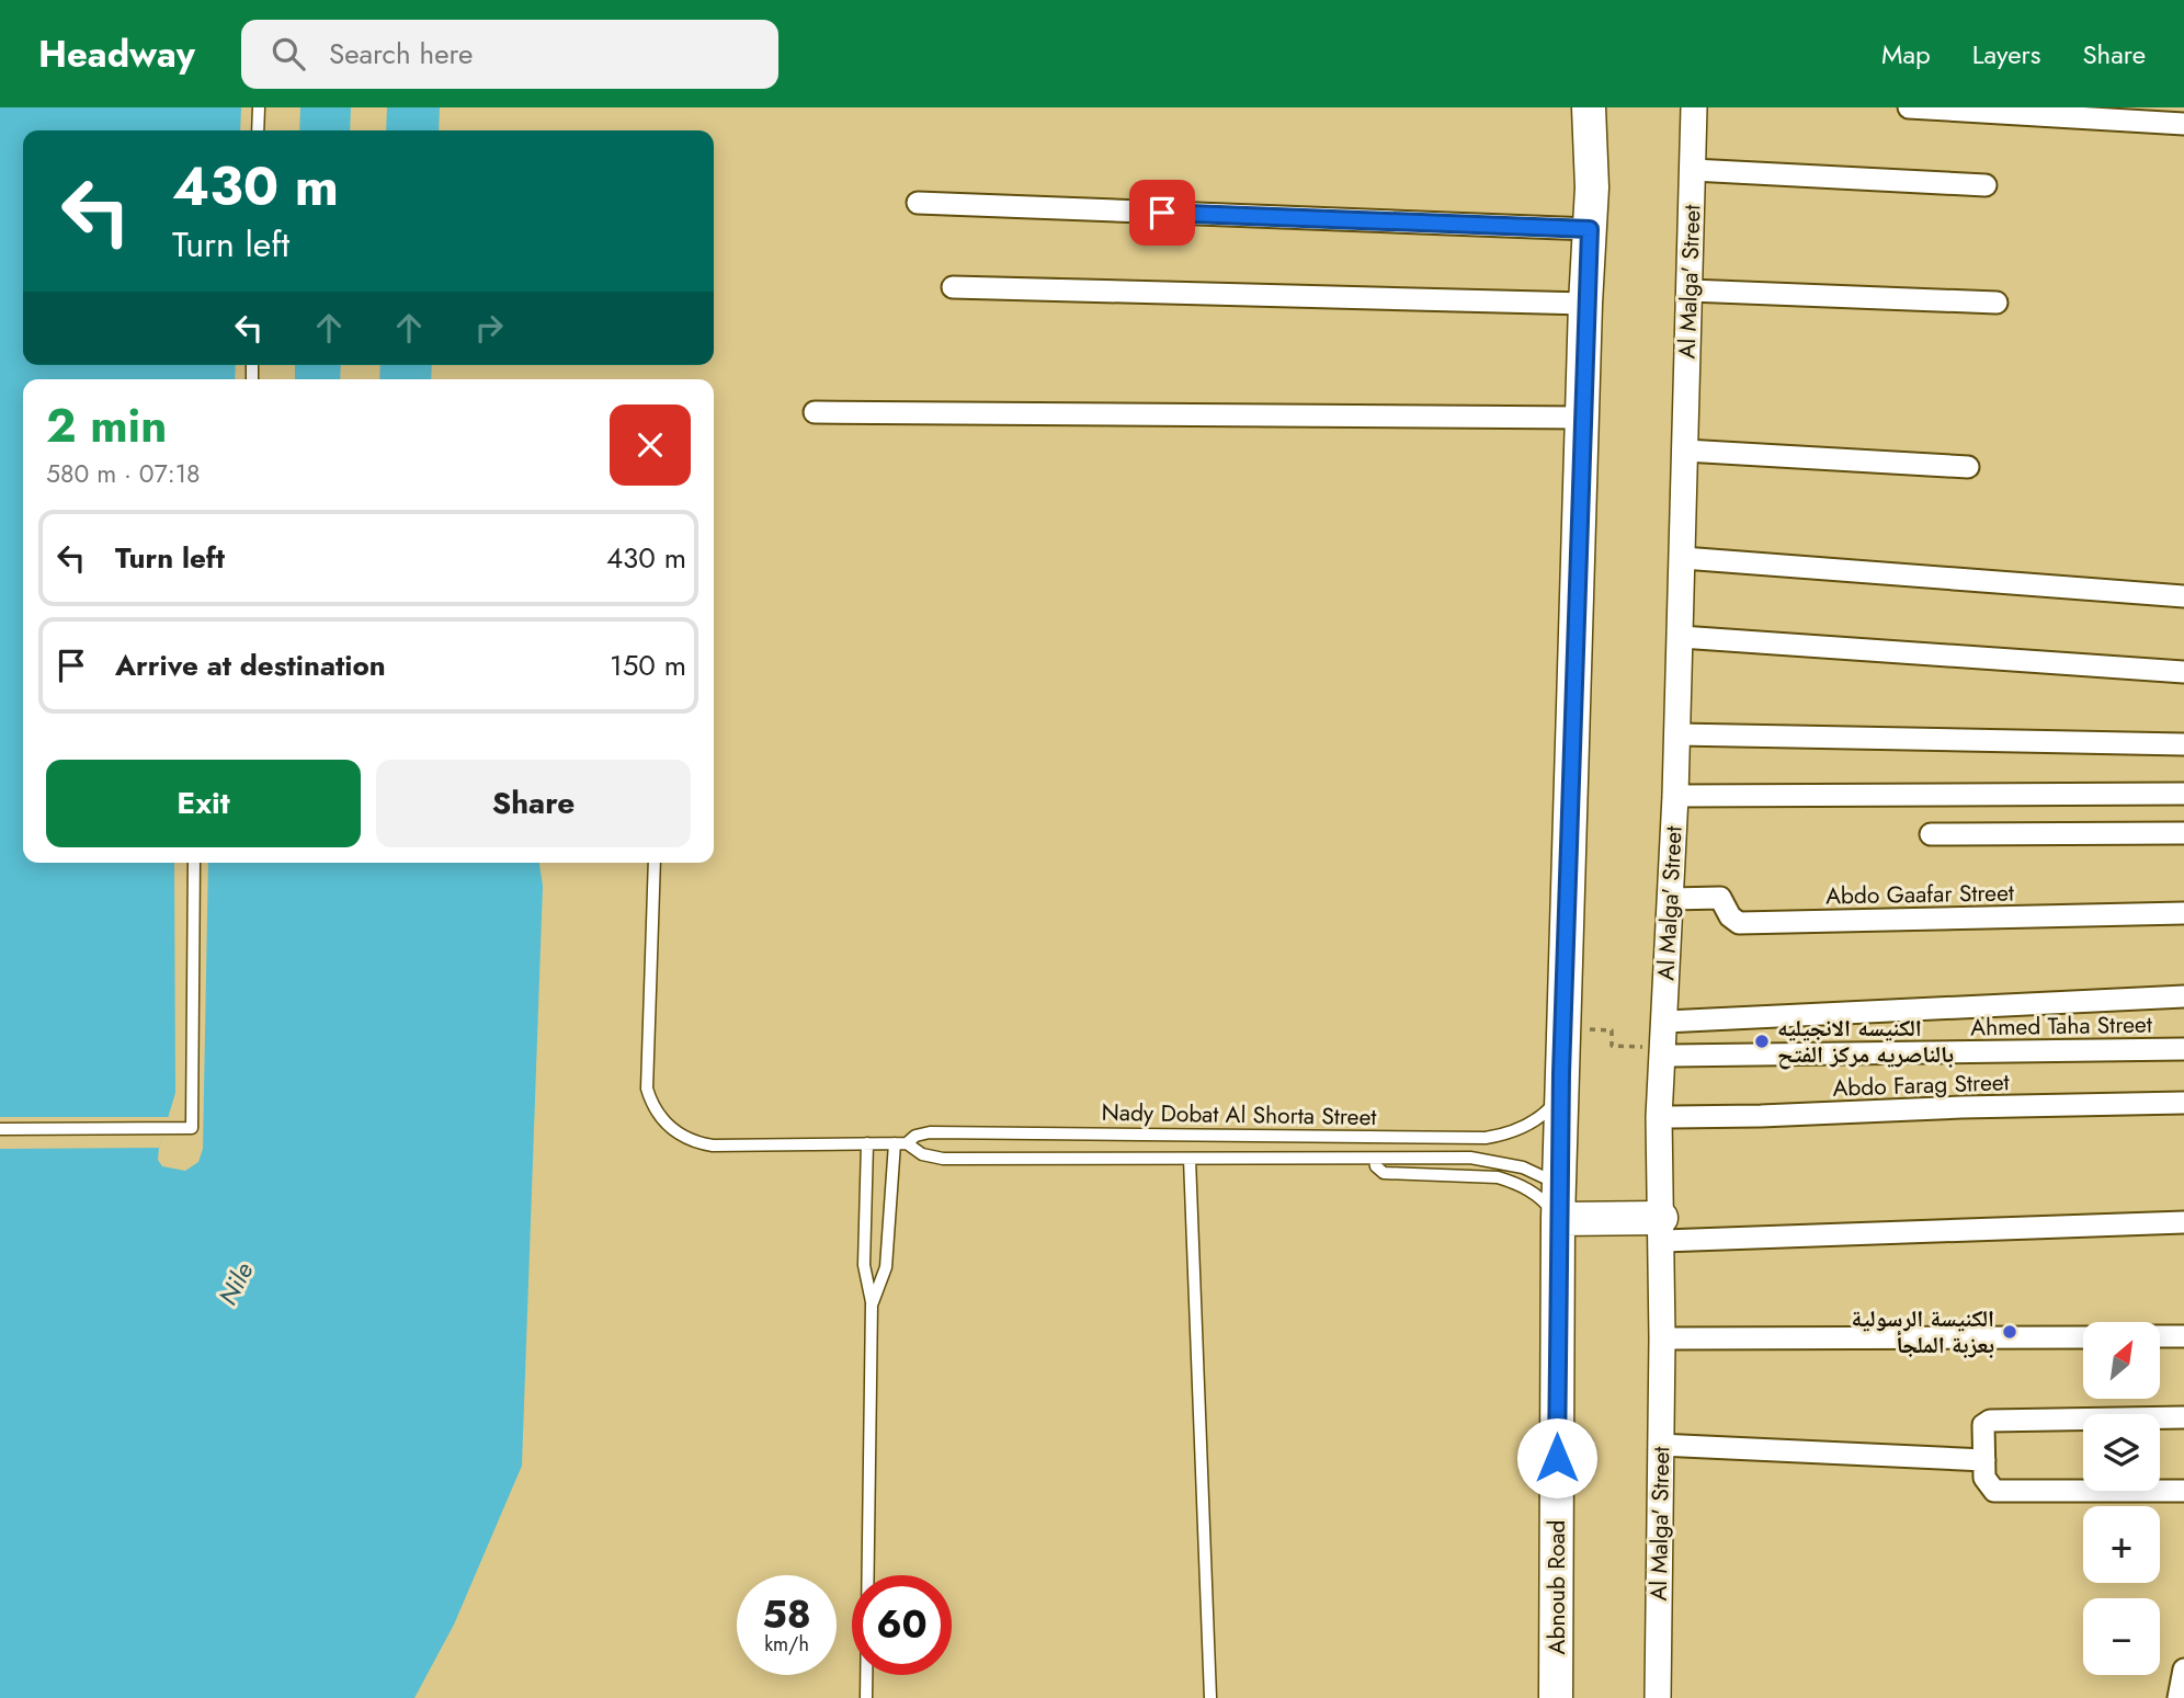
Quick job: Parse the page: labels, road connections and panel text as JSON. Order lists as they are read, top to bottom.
{
  "streets": {
    "main road": ["Abnoub Road"],
    "street": [
      "Al Malga' Street",
      "Abdo Gaafar Street",
      "Ahmed Taha Street",
      "Abdo Farag Street"
    ],
    "lane": ["Nady Dobat Al Shorta Street"]
  },
  "crossings": [
    ["Al Malga' Street", "Abdo Gaafar Street"],
    ["Al Malga' Street", "Ahmed Taha Street"],
    ["Al Malga' Street", "Abdo Farag Street"],
    ["Nady Dobat Al Shorta Street", "Abnoub Road"]
  ],
  "water": ["Nile"],
  "places": ["الكنيسه الانجيليه بالناصريه مركز الفتح", "الكنيسة الرسولية بعزبة الملجأ"],
  "north": "top right",
  "page": {
    "header": "Headway",
    "search": "Search here",
    "nav": ["Map", "Layers", "Share"],
    "turn": ["430 m", "Turn left"],
    "heading": ["2 min", "580 m · 07:18"],
    "list": [
      {
        "name": "Turn left",
        "value": "430 m"
      },
      {
        "name": "Arrive at destination",
        "value": "150 m"
      }
    ],
    "buttons": ["Exit", "Share"],
    "map_buttons": ["+", "−"],
    "speed": "58 km/h",
    "limit": "60"
  }
}
